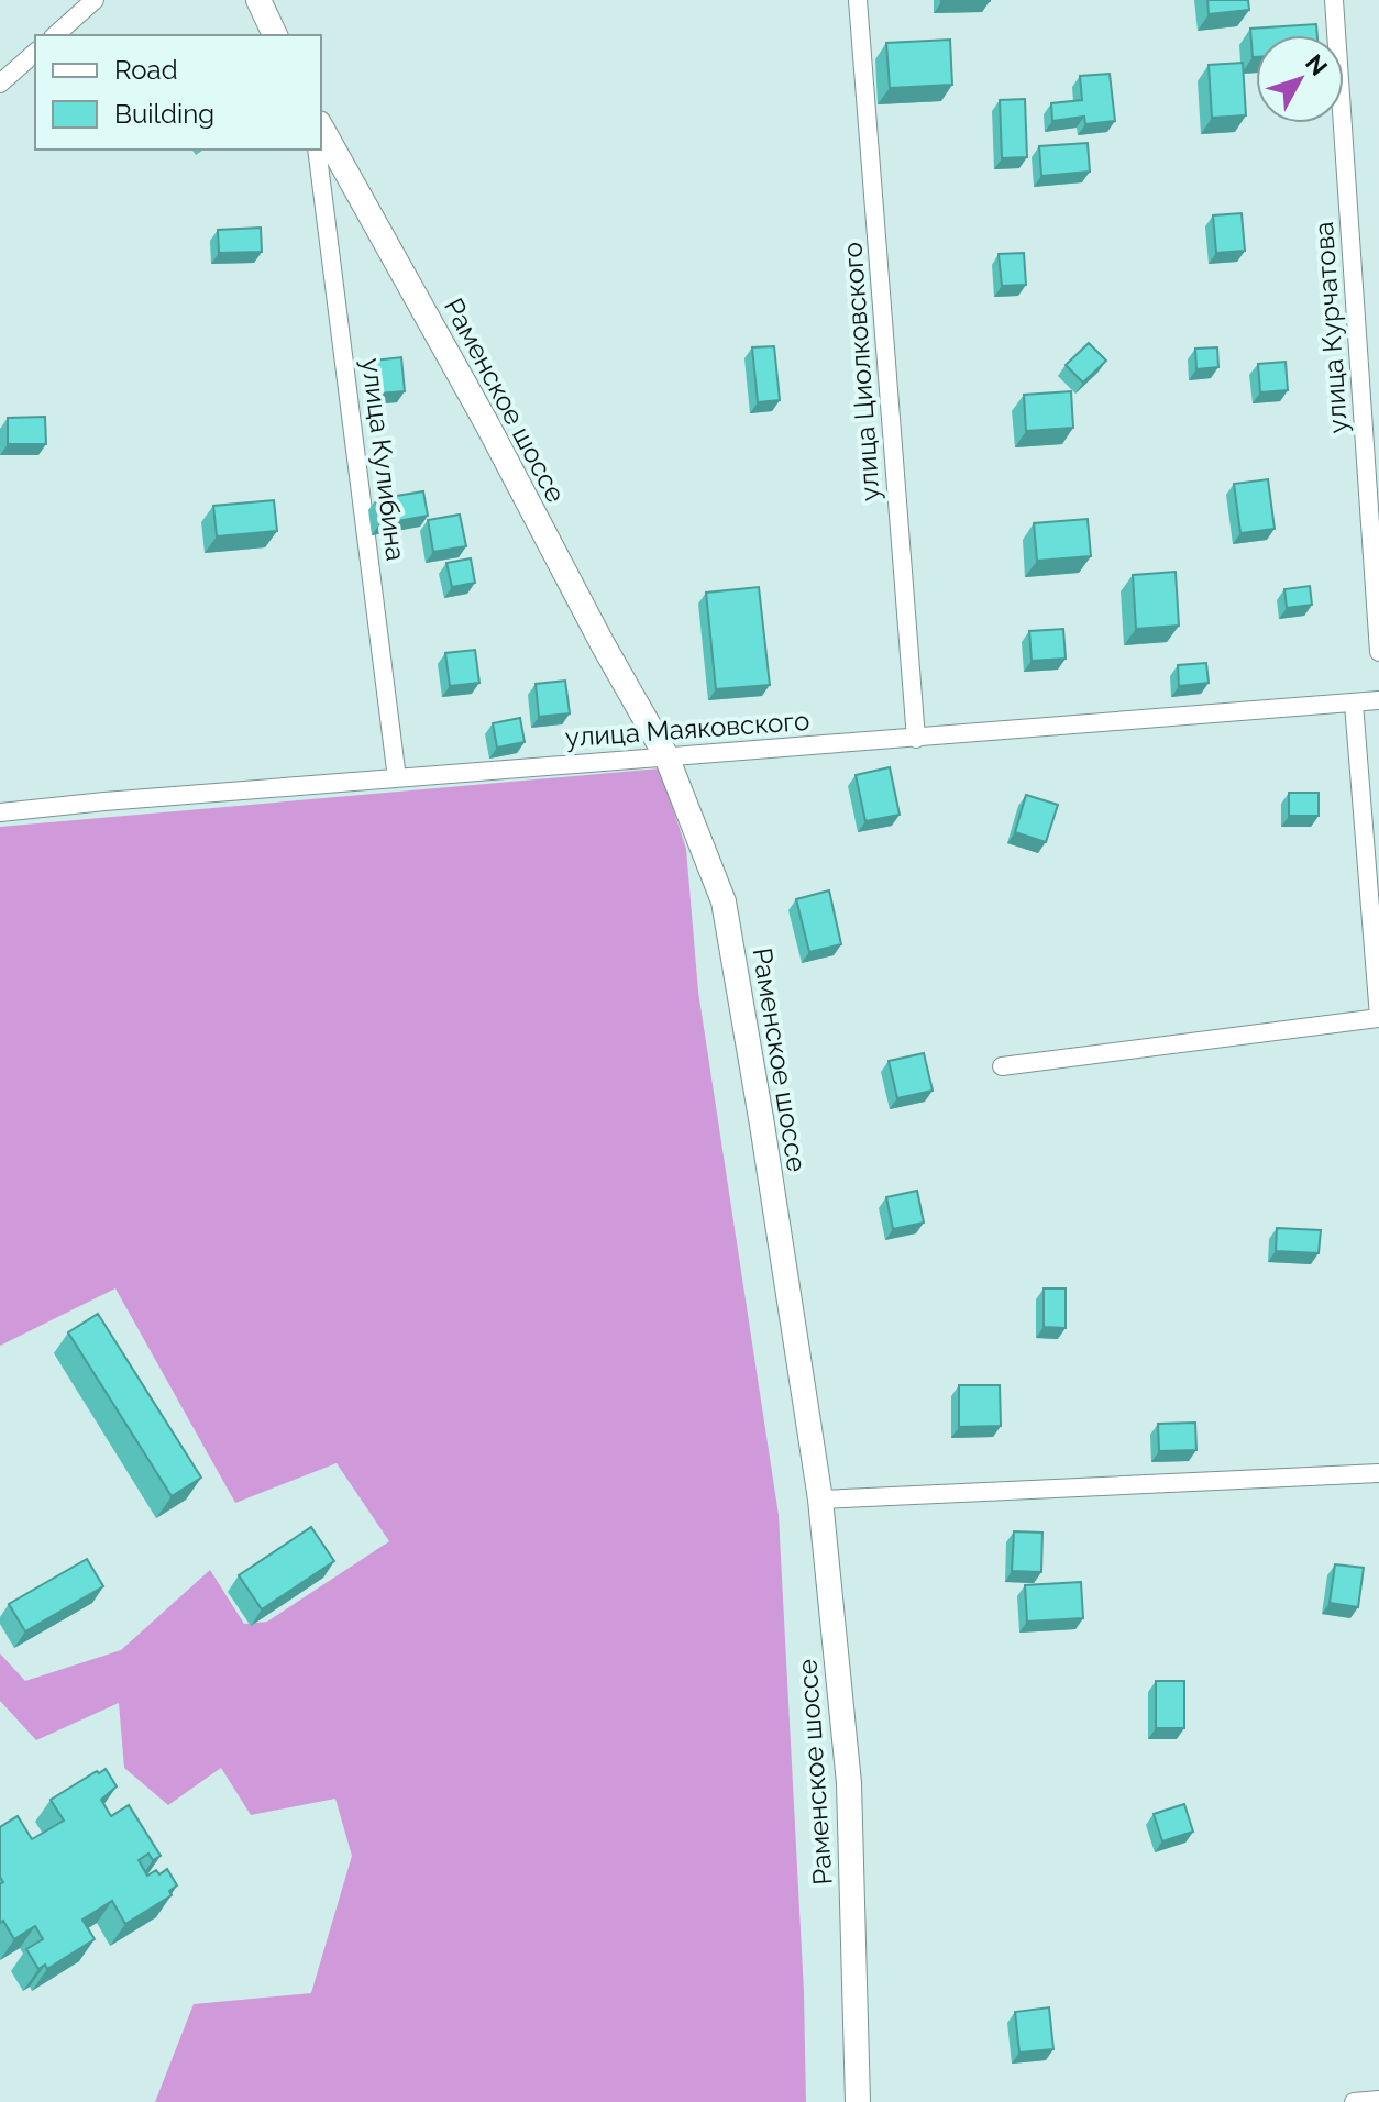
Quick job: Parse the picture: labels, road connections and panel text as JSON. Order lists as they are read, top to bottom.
{
  "streets": {
    "main road": ["Раменское шоссе"],
    "street": [
      "улица Курчатова",
      "улица Циолковского",
      "улица Кулибина",
      "улица Маяковского"
    ]
  },
  "crossings": [
    ["улица Циолковского", "улица Маяковского"],
    ["Раменское шоссе", "улица Маяковского"],
    ["улица Кулибина", "улица Маяковского"]
  ],
  "legend": ["Road", "Building"],
  "north": "top right"
}
